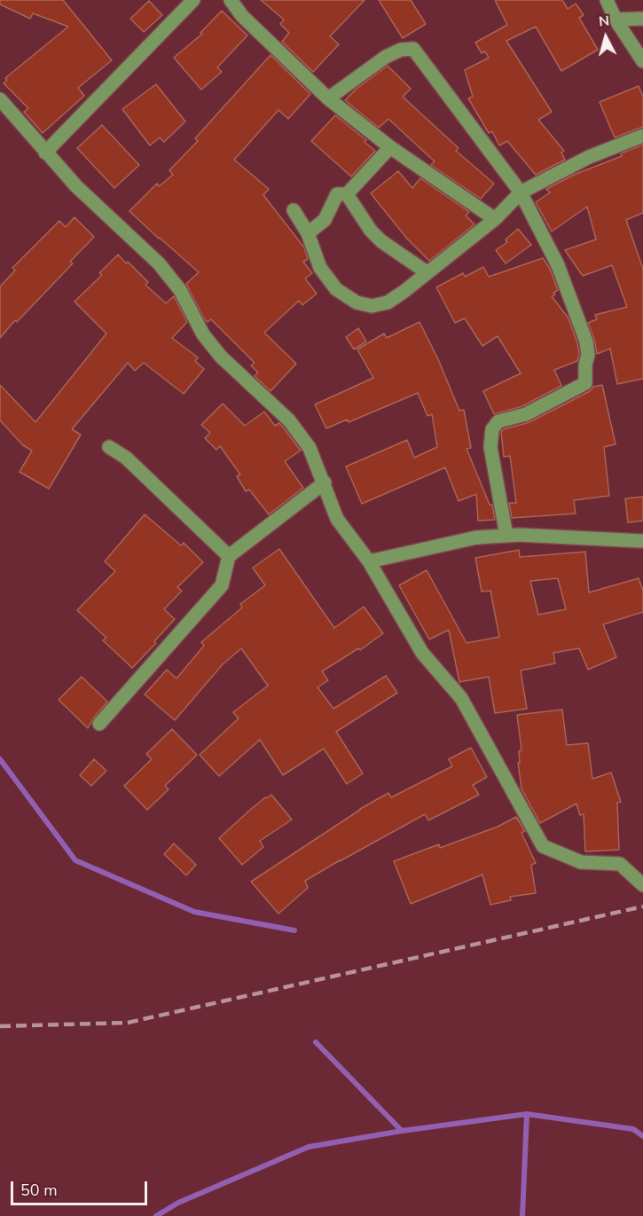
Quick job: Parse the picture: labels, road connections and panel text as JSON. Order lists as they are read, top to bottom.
{
  "scale_bar": "50 m",
  "north": "top"
}
